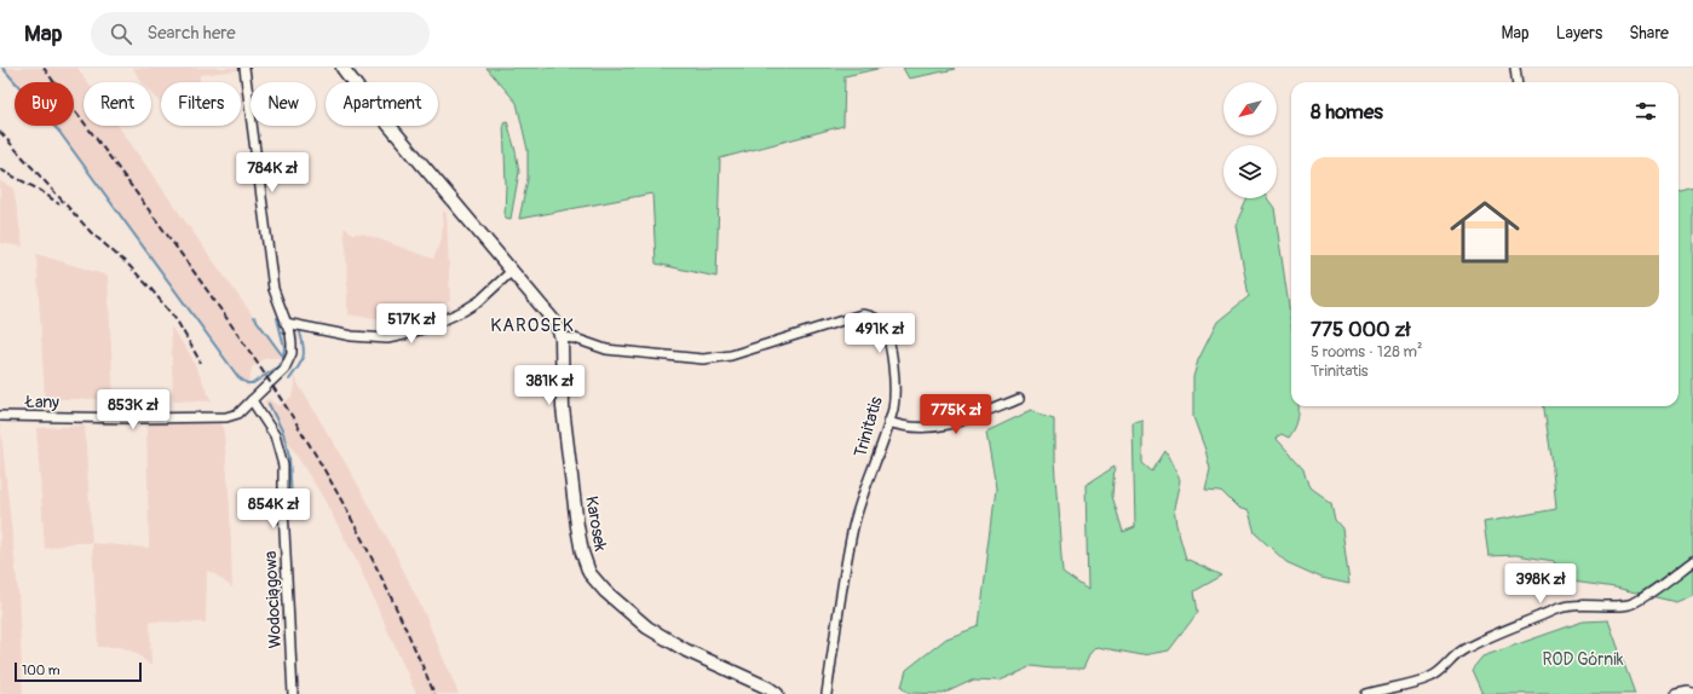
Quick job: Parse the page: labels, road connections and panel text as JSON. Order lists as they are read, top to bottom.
{
  "streets": {
    "street": [
      "Łany",
      "Trinitatis",
      "Karosek",
      "Wodociągowa"
    ]
  },
  "crossings": [
    ["Łany", "Wodociągowa"],
    ["Trinitatis", "Karosek"]
  ],
  "districts": ["KAROSEK"],
  "parks": ["ROD Górnik"],
  "scale_bar": "100 m",
  "north": "bottom left",
  "page": {
    "header": "Map",
    "search": "Search here",
    "nav": ["Map", "Layers", "Share"],
    "chip": [
      "Buy",
      "Rent",
      "Filters",
      "New",
      "Apartment"
    ],
    "heading": "8 homes",
    "list": [
      {
        "name": "775 000 zł",
        "note": "5 rooms · 128 m² · Trinitatis"
      }
    ],
    "price": [
      "784K zł",
      "517K zł",
      "491K zł",
      "381K zł",
      "853K zł",
      "775K zł",
      "854K zł",
      "398K zł"
    ],
    "scale": "100 m"
  }
}
